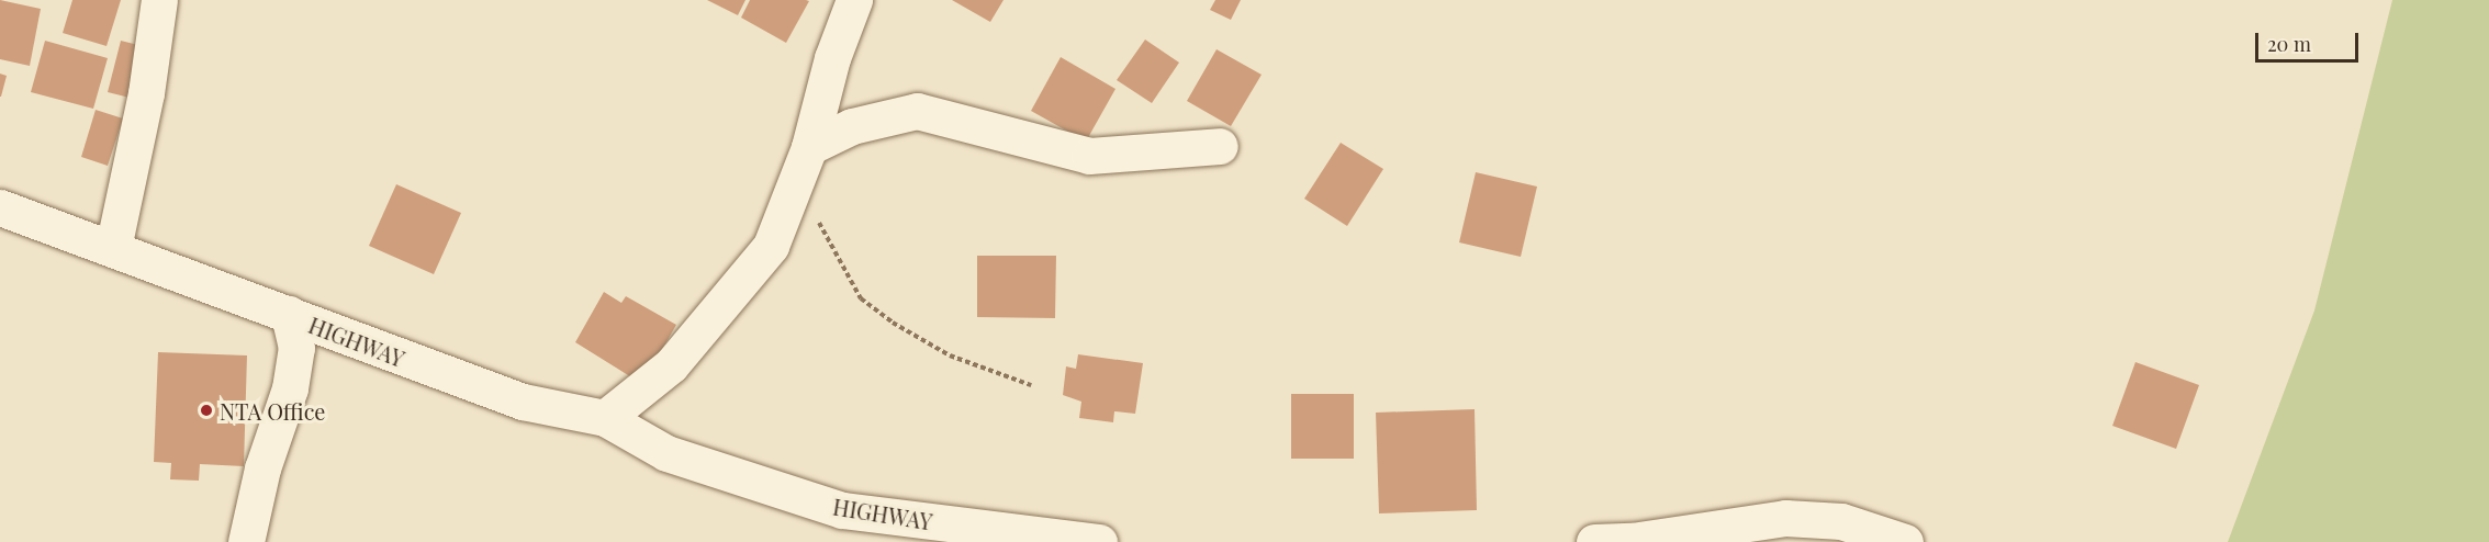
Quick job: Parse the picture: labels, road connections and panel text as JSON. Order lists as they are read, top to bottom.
{
  "streets": {
    "street": ["HIGHWAY"]
  },
  "places": ["NTA Office"],
  "scale_bar": "20 m"
}
